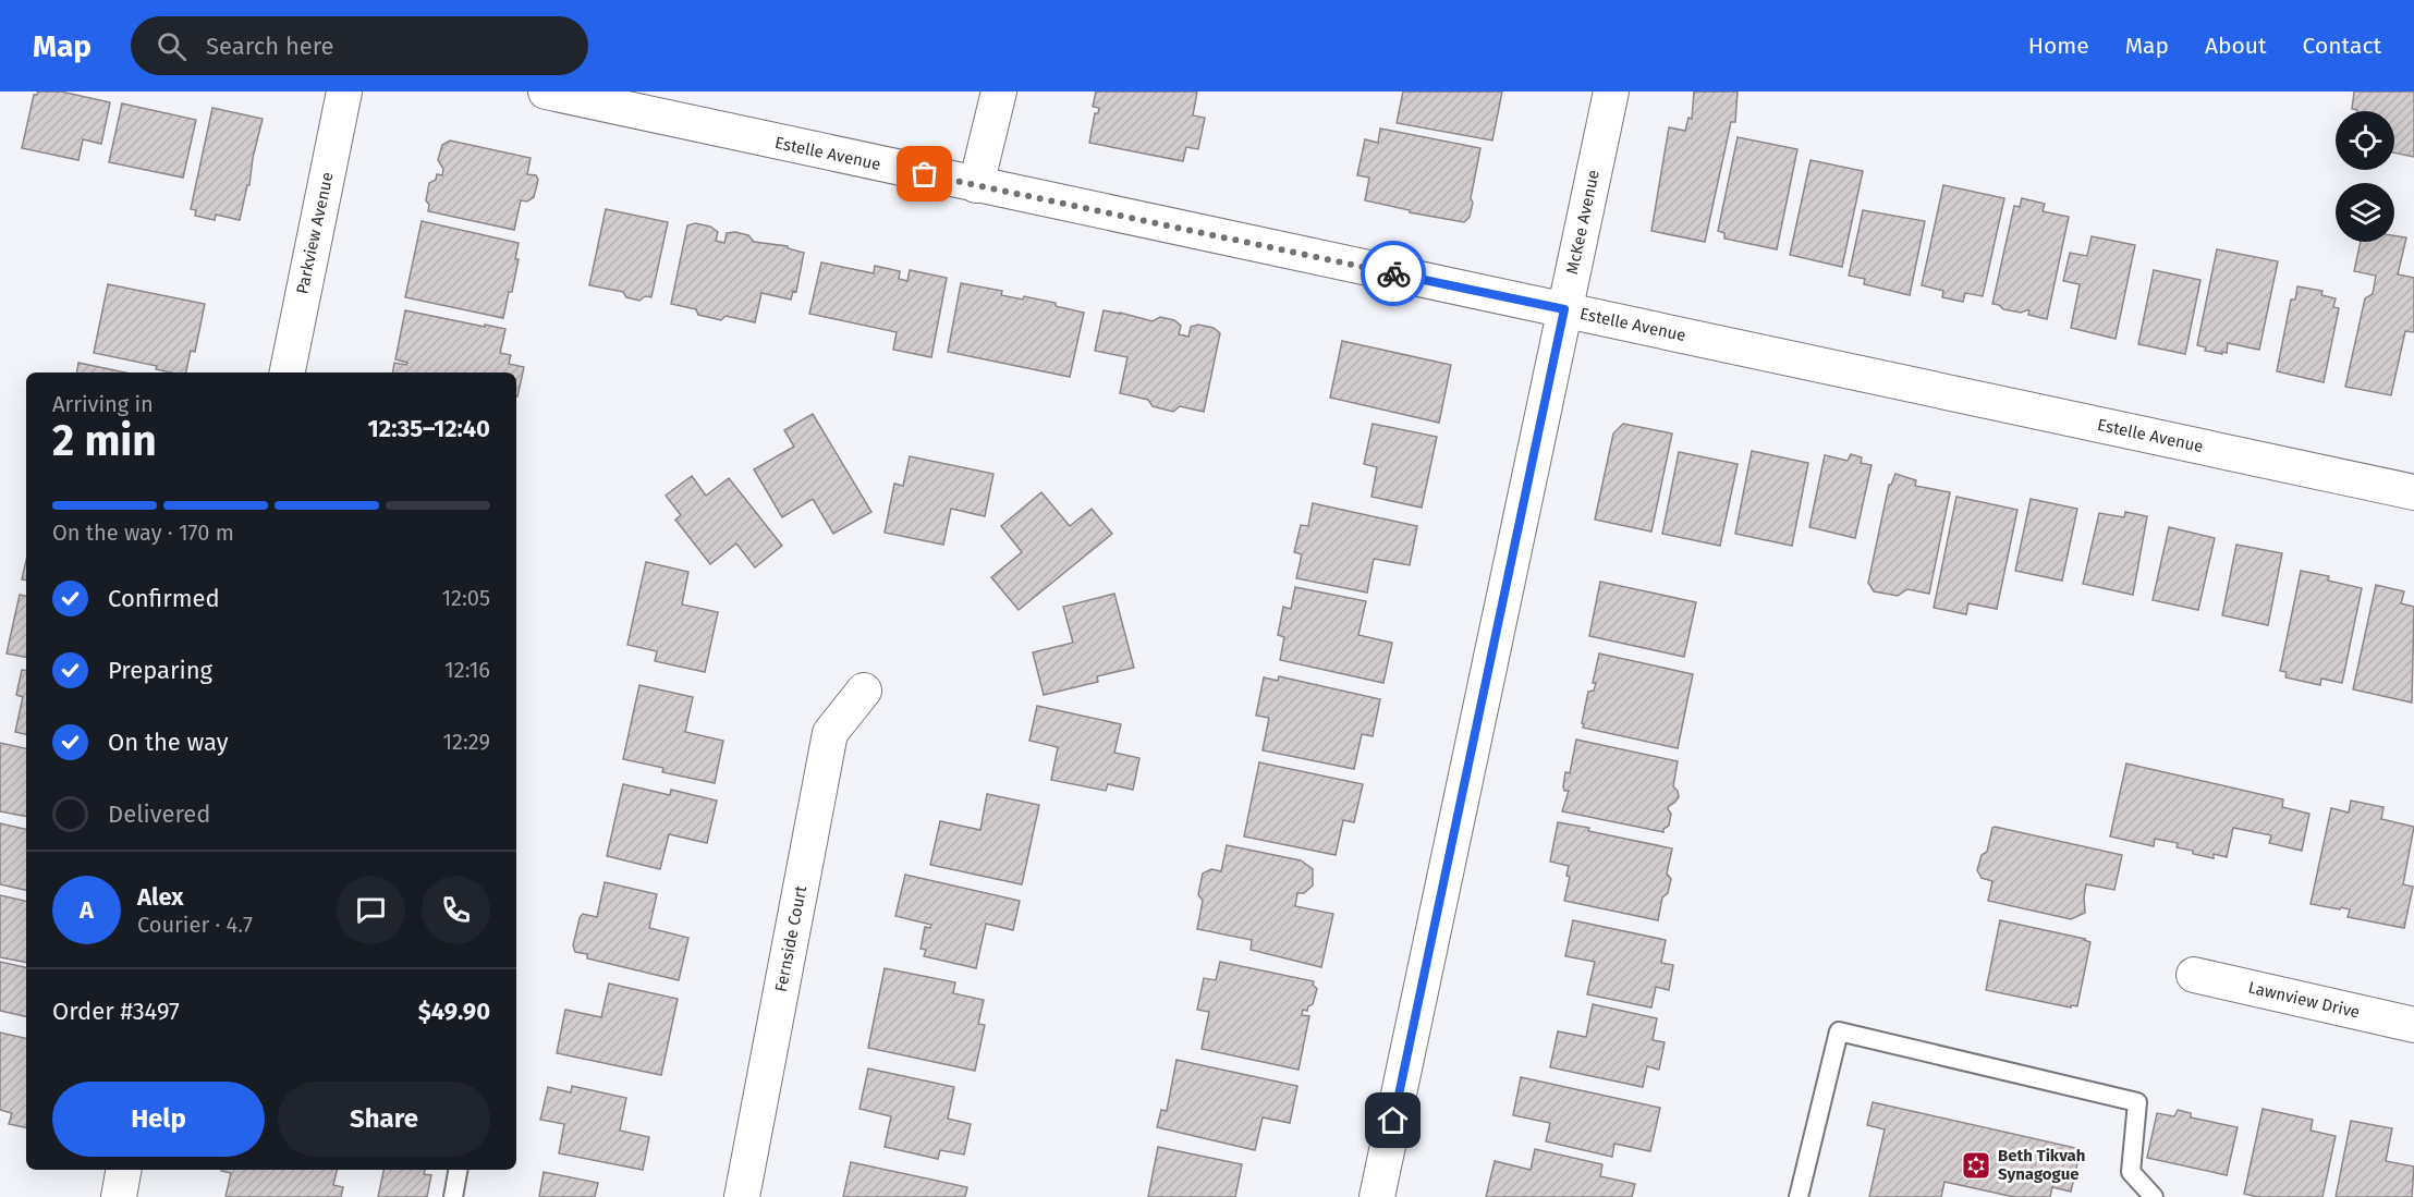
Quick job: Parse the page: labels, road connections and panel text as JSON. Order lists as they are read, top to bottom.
{
  "streets": {
    "street": [
      "Estelle Avenue",
      "McKee Avenue",
      "Parkview Avenue",
      "Fernside Court",
      "Lawnview Drive"
    ]
  },
  "crossings": [
    ["Estelle Avenue", "McKee Avenue"]
  ],
  "places": {
    "synagogue": ["Beth Tikvah Synagogue"]
  },
  "page": {
    "header": "Map",
    "search": "Search here",
    "nav": [
      "Home",
      "Map",
      "About",
      "Contact"
    ],
    "heading": ["2 min", "Arriving in", "12:35–12:40"],
    "panel": [
      "Alex",
      "Courier · 4.7",
      "Order #3497",
      "$49.90"
    ],
    "bar": "On the way · 170 m",
    "list": [
      ["Confirmed", "12:05"],
      ["Preparing", "12:16"],
      ["On the way", "12:29"],
      "Delivered"
    ],
    "round": "A",
    "buttons": ["Help", "Share"]
  }
}
